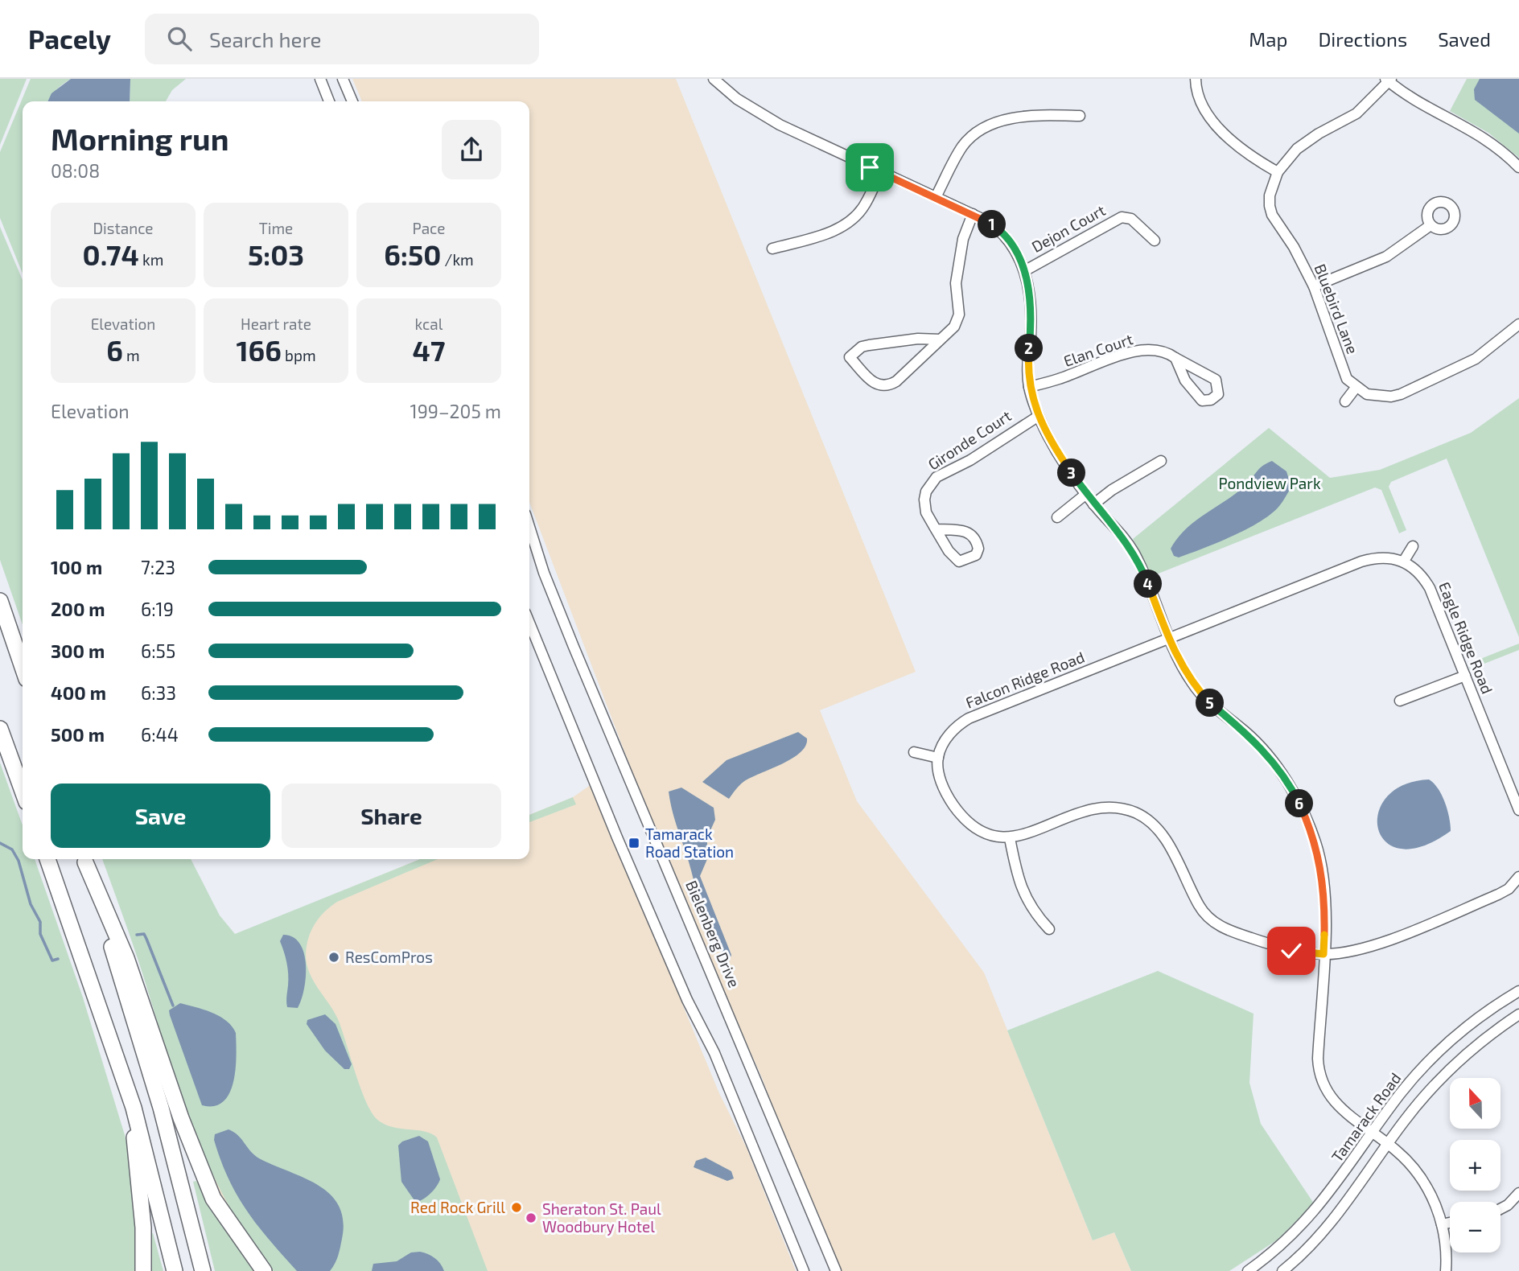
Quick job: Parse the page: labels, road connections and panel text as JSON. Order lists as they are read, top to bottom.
{
  "streets": {
    "street": [
      "Dejon Court",
      "Bluebird Lane",
      "Elan Court",
      "Gironde Court",
      "Eagle Ridge Road",
      "Falcon Ridge Road",
      "Bielenberg Drive",
      "Tamarack Road"
    ]
  },
  "parks": ["Pondview Park"],
  "places": {
    "transit": ["Tamarack Road Station"],
    "other": ["ResComPros", "Red Rock Grill", "Sheraton St. Paul Woodbury Hotel"]
  },
  "north": "top",
  "page": {
    "header": "Pacely",
    "search": "Search here",
    "nav": ["Map", "Directions", "Saved"],
    "heading": ["Morning run", "08:08"],
    "stats": [
      ["Distance", "0.74 km"],
      ["Time", "5:03"],
      ["Pace", "6:50 /km"],
      ["Elevation", "6 m"],
      ["Heart rate", "166 bpm"],
      ["kcal", "47"]
    ],
    "pins": [
      "1",
      "2",
      "3",
      "4",
      "5",
      "6"
    ],
    "chart": ["Elevation", "199–205 m"],
    "list": [
      {
        "name": "100 m",
        "note": "7:23"
      },
      {
        "name": "200 m",
        "note": "6:19"
      },
      {
        "name": "300 m",
        "note": "6:55"
      },
      {
        "name": "400 m",
        "note": "6:33"
      },
      {
        "name": "500 m",
        "note": "6:44"
      }
    ],
    "buttons": ["Save", "Share"],
    "map_buttons": ["+", "−"]
  }
}
